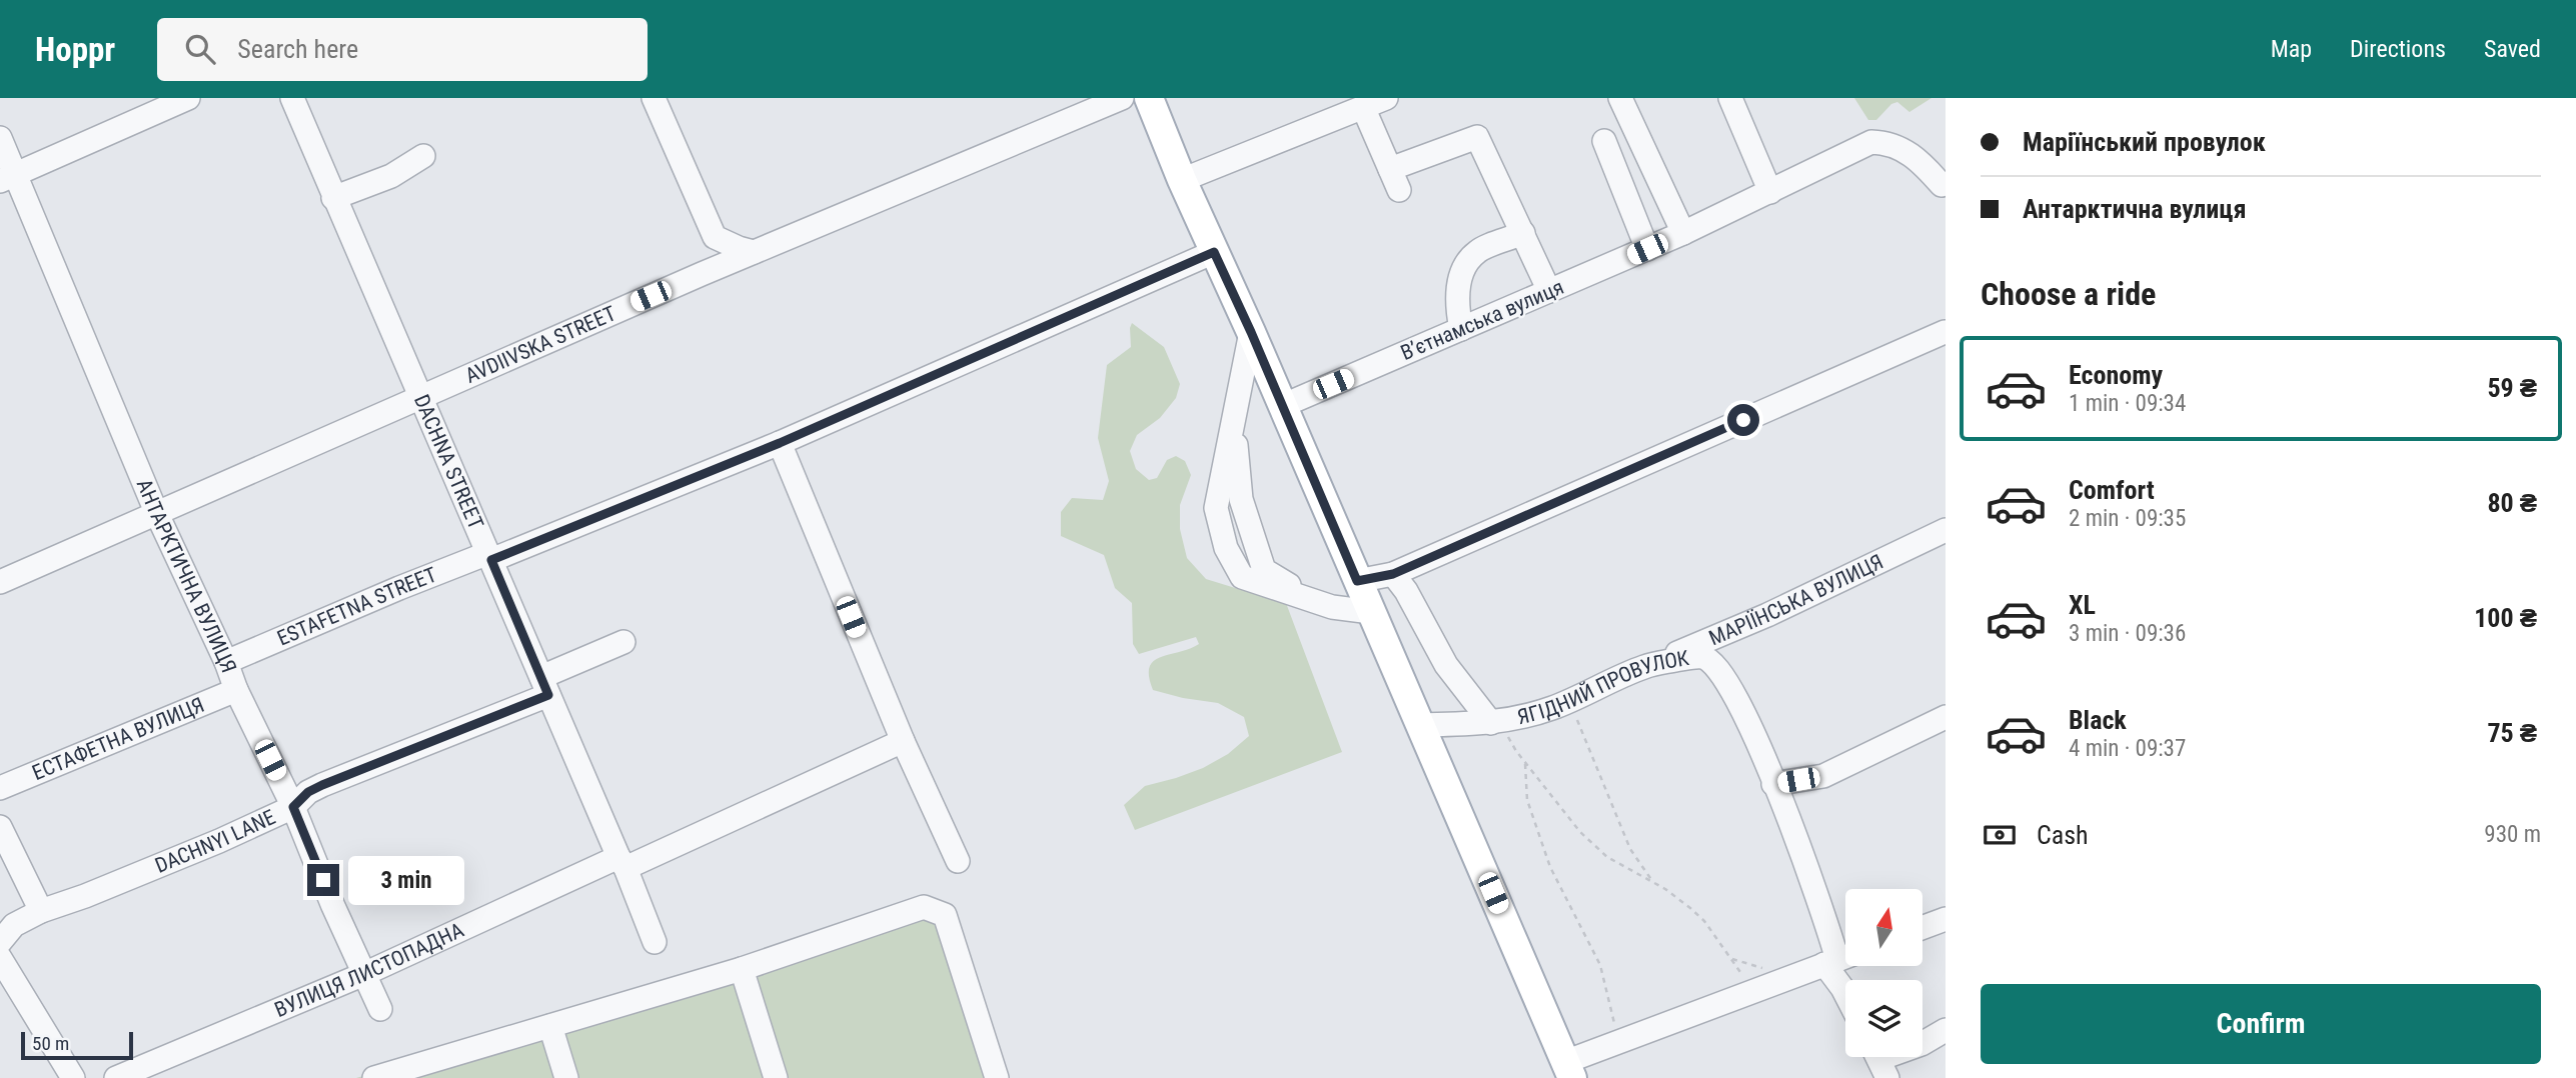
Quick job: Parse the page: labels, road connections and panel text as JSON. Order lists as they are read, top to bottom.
{
  "streets": {
    "street": [
      "Вʼєтнамська вулиця",
      "AVDIIVSKA STREET",
      "DACHNA STREET",
      "АНТАРКТИЧНА ВУЛИЦЯ",
      "МАРІЇНСЬКА ВУЛИЦЯ",
      "ESTAFETNA STREET",
      "ЯГІДНИЙ ПРОВУЛОК",
      "ЕСТАФЕТНА ВУЛИЦЯ",
      "DACHNYI LANE",
      "ВУЛИЦЯ ЛИСТОПАДНА"
    ]
  },
  "crossings": [
    ["AVDIIVSKA STREET", "DACHNA STREET"],
    ["AVDIIVSKA STREET", "АНТАРКТИЧНА ВУЛИЦЯ"],
    ["DACHNA STREET", "ESTAFETNA STREET"],
    ["DACHNA STREET", "DACHNYI LANE"],
    ["DACHNA STREET", "ВУЛИЦЯ ЛИСТОПАДНА"],
    ["АНТАРКТИЧНА ВУЛИЦЯ", "ESTAFETNA STREET"],
    ["АНТАРКТИЧНА ВУЛИЦЯ", "ЕСТАФЕТНА ВУЛИЦЯ"],
    ["АНТАРКТИЧНА ВУЛИЦЯ", "DACHNYI LANE"],
    ["АНТАРКТИЧНА ВУЛИЦЯ", "ВУЛИЦЯ ЛИСТОПАДНА"],
    ["МАРІЇНСЬКА ВУЛИЦЯ", "ЯГІДНИЙ ПРОВУЛОК"]
  ],
  "scale_bar": "50 m",
  "north": "top",
  "page": {
    "header": "Hoppr",
    "search": "Search here",
    "nav": ["Map", "Directions", "Saved"],
    "banner": ["Маріїнський провулок", "Антарктична вулиця"],
    "heading": "Choose a ride",
    "list": [
      {
        "name": "Economy",
        "note": "1 min · 09:34",
        "value": "59 ₴"
      },
      {
        "name": "Comfort",
        "note": "2 min · 09:35",
        "value": "80 ₴"
      },
      {
        "name": "XL",
        "note": "3 min · 09:36",
        "value": "100 ₴"
      },
      {
        "name": "Black",
        "note": "4 min · 09:37",
        "value": "75 ₴"
      }
    ],
    "pay": ["Cash", "930 m"],
    "bubble": "3 min",
    "buttons": "Confirm",
    "scale": "50 m"
  }
}
